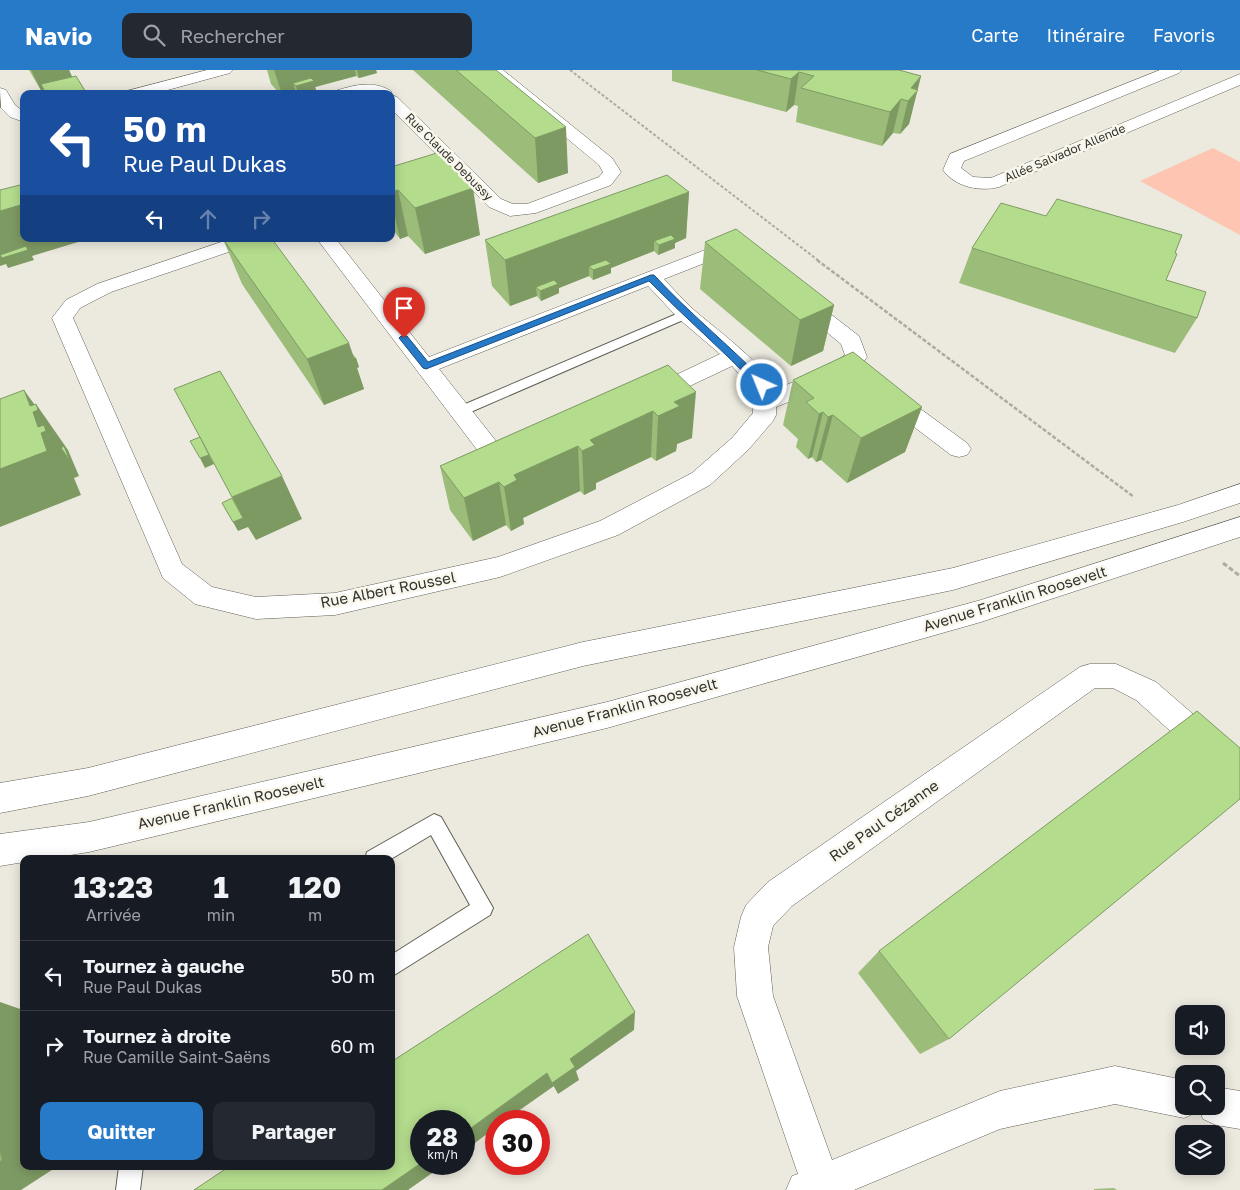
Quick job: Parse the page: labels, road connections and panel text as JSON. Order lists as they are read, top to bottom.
{
  "streets": {
    "street": [
      "Allée Salvador Allende",
      "Rue Claude Debussy",
      "Rue Albert Roussel",
      "Avenue Franklin Roosevelt",
      "Rue Paul Cézanne"
    ]
  },
  "page": {
    "header": "Navio",
    "search": "Rechercher",
    "nav": ["Carte", "Itinéraire", "Favoris"],
    "turn": ["50 m", "Rue Paul Dukas"],
    "eta": [
      "13:23",
      "Arrivée",
      "1",
      "min",
      "120",
      "m"
    ],
    "list": [
      {
        "name": "Tournez à gauche",
        "note": "Rue Paul Dukas",
        "value": "50 m"
      },
      {
        "name": "Tournez à droite",
        "note": "Rue Camille Saint-Saëns",
        "value": "60 m"
      }
    ],
    "buttons": ["Quitter", "Partager"],
    "speed": "28 km/h",
    "limit": "30"
  }
}
